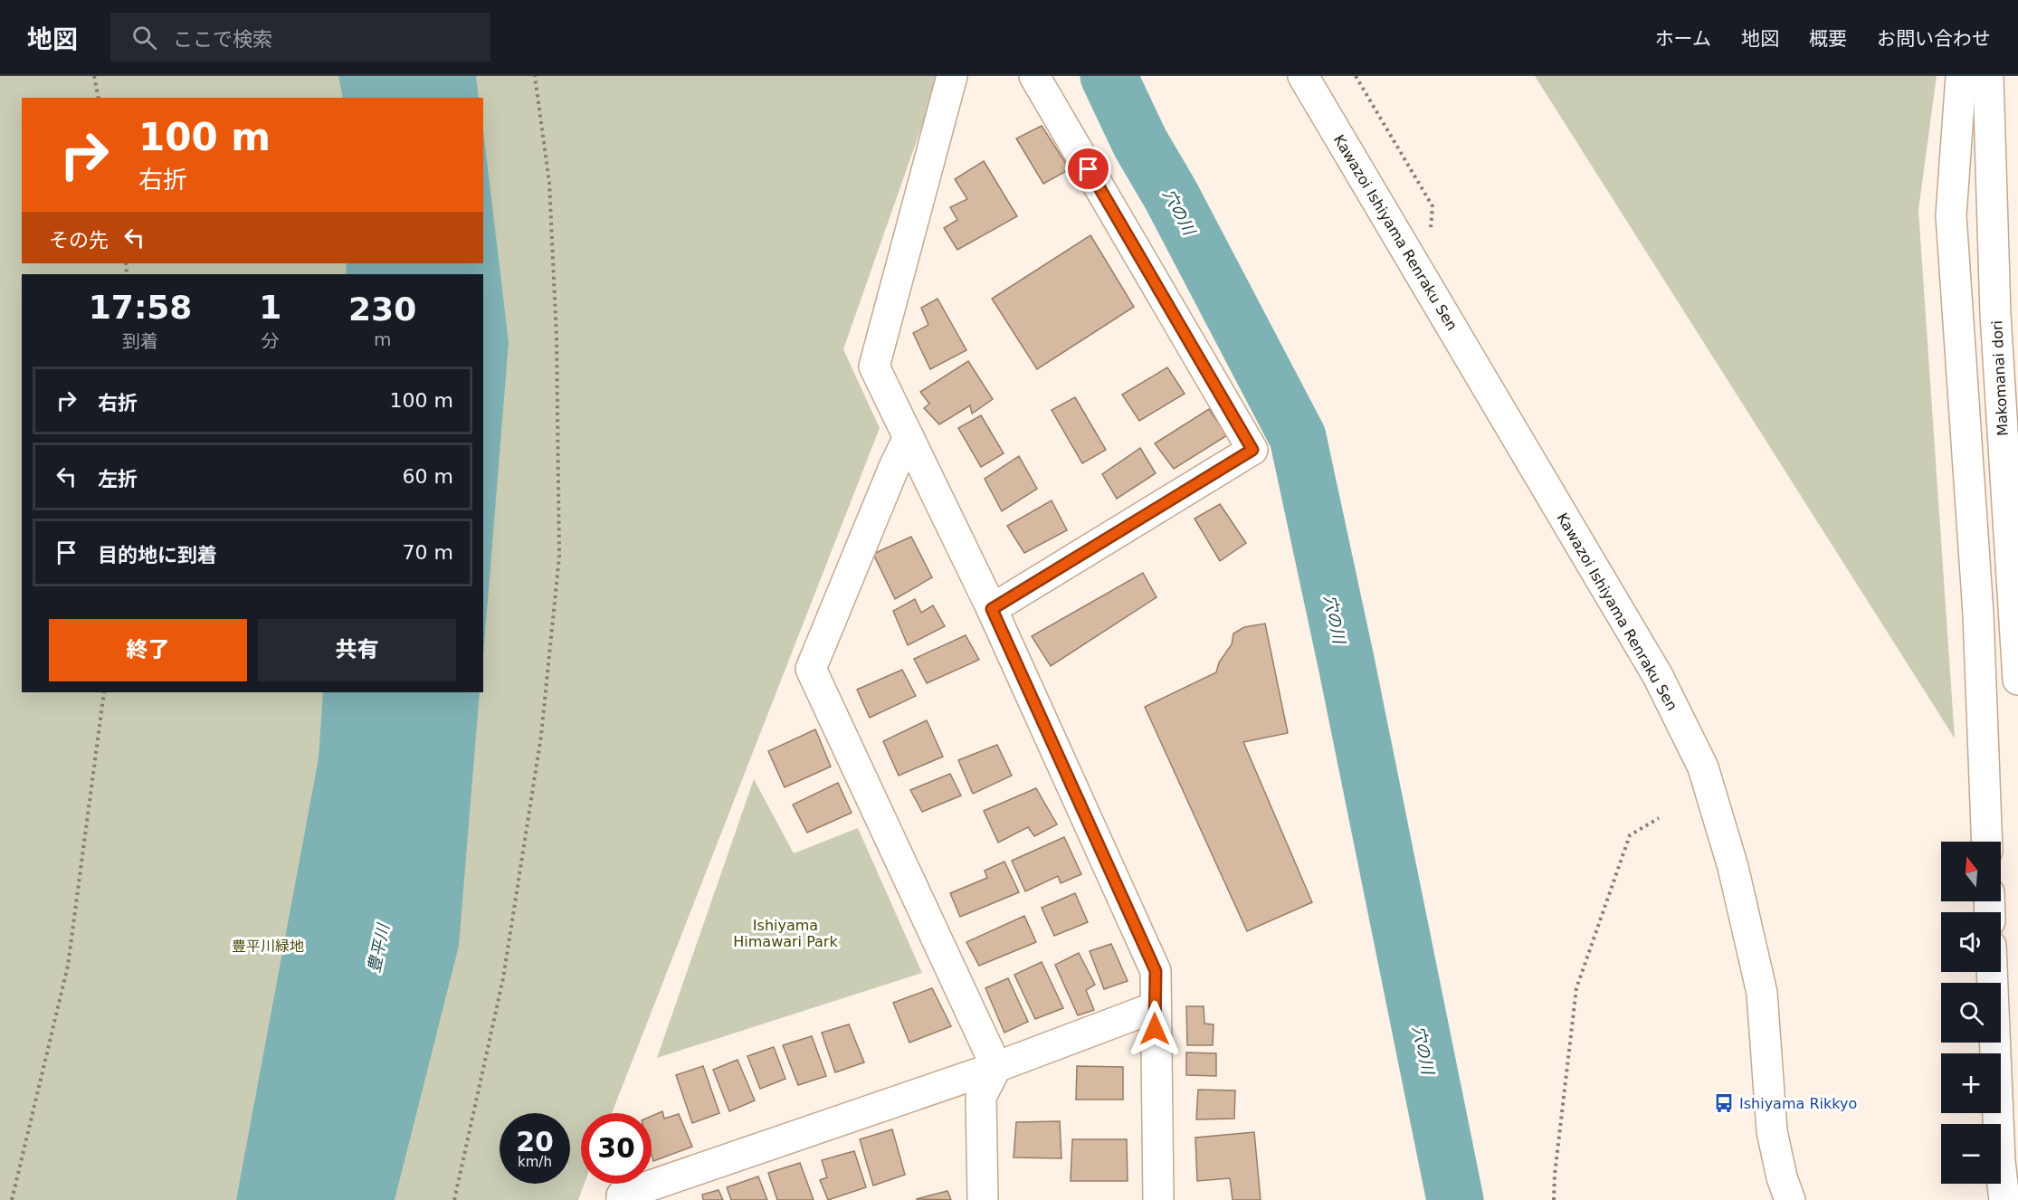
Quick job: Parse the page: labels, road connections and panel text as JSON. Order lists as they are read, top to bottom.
{
  "streets": {
    "main road": ["Kawazoi Ishiyama Renraku Sen", "Makomanai dori"]
  },
  "water": ["穴の川", "豊平川"],
  "parks": ["Ishiyama Himawari Park", "豊平川緑地"],
  "places": {
    "bus stop": ["Ishiyama Rikkyo"]
  },
  "north": "top",
  "page": {
    "header": "地図",
    "search": "ここで検索",
    "nav": [
      "ホーム",
      "地図",
      "概要",
      "お問い合わせ"
    ],
    "turn": ["100 m", "右折"],
    "then": "その先",
    "eta": [
      "17:58",
      "到着",
      "1",
      "分",
      "230",
      "m"
    ],
    "list": [
      {
        "name": "右折",
        "value": "100 m"
      },
      {
        "name": "左折",
        "value": "60 m"
      },
      {
        "name": "目的地に到着",
        "value": "70 m"
      }
    ],
    "buttons": ["終了", "共有"],
    "map_buttons": ["+", "−"],
    "speed": "20 km/h",
    "limit": "30"
  }
}
